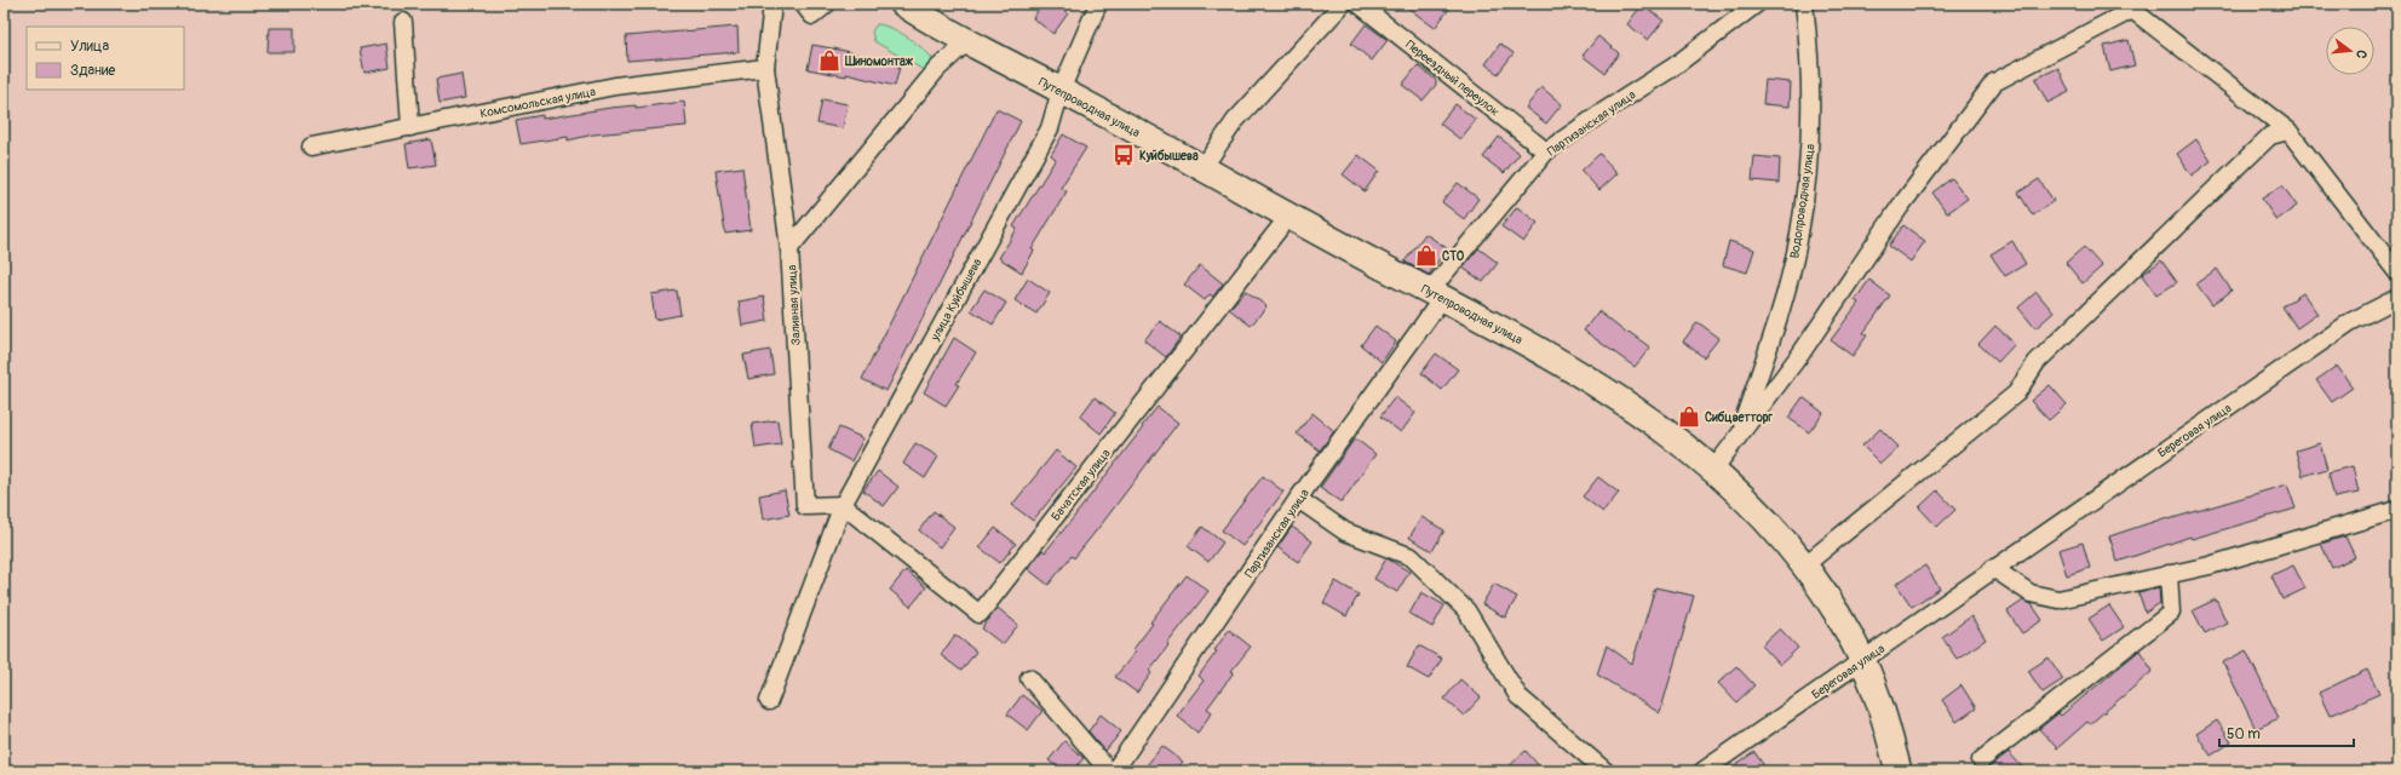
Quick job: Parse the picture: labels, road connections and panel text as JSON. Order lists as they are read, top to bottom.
{
  "streets": {
    "main road": ["Путепроводная улица"],
    "street": [
      "Переездный переулок",
      "Комсомольская улица",
      "Партизанская улица",
      "Водопроводная улица",
      "улица Куйбышева",
      "Заливная улица",
      "Береговая улица",
      "Бачатская улица"
    ]
  },
  "crossings": [
    ["Переездный переулок", "Партизанская улица"],
    ["Комсомольская улица", "Заливная улица"],
    ["Путепроводная улица", "Партизанская улица"],
    ["Путепроводная улица", "Водопроводная улица"],
    ["Путепроводная улица", "улица Куйбышева"],
    ["Путепроводная улица", "Береговая улица"],
    ["Путепроводная улица", "Бачатская улица"],
    ["улица Куйбышева", "Заливная улица"],
    ["улица Куйбышева", "Бачатская улица"],
    ["Заливная улица", "Бачатская улица"]
  ],
  "places": {
    "shop": ["Шиномонтаж", "СТО", "Сибцветторг"],
    "bus stop": ["Куйбышева"]
  },
  "legend": ["Улица", "Здание"],
  "scale_bar": "50 m",
  "north": "right"
}
